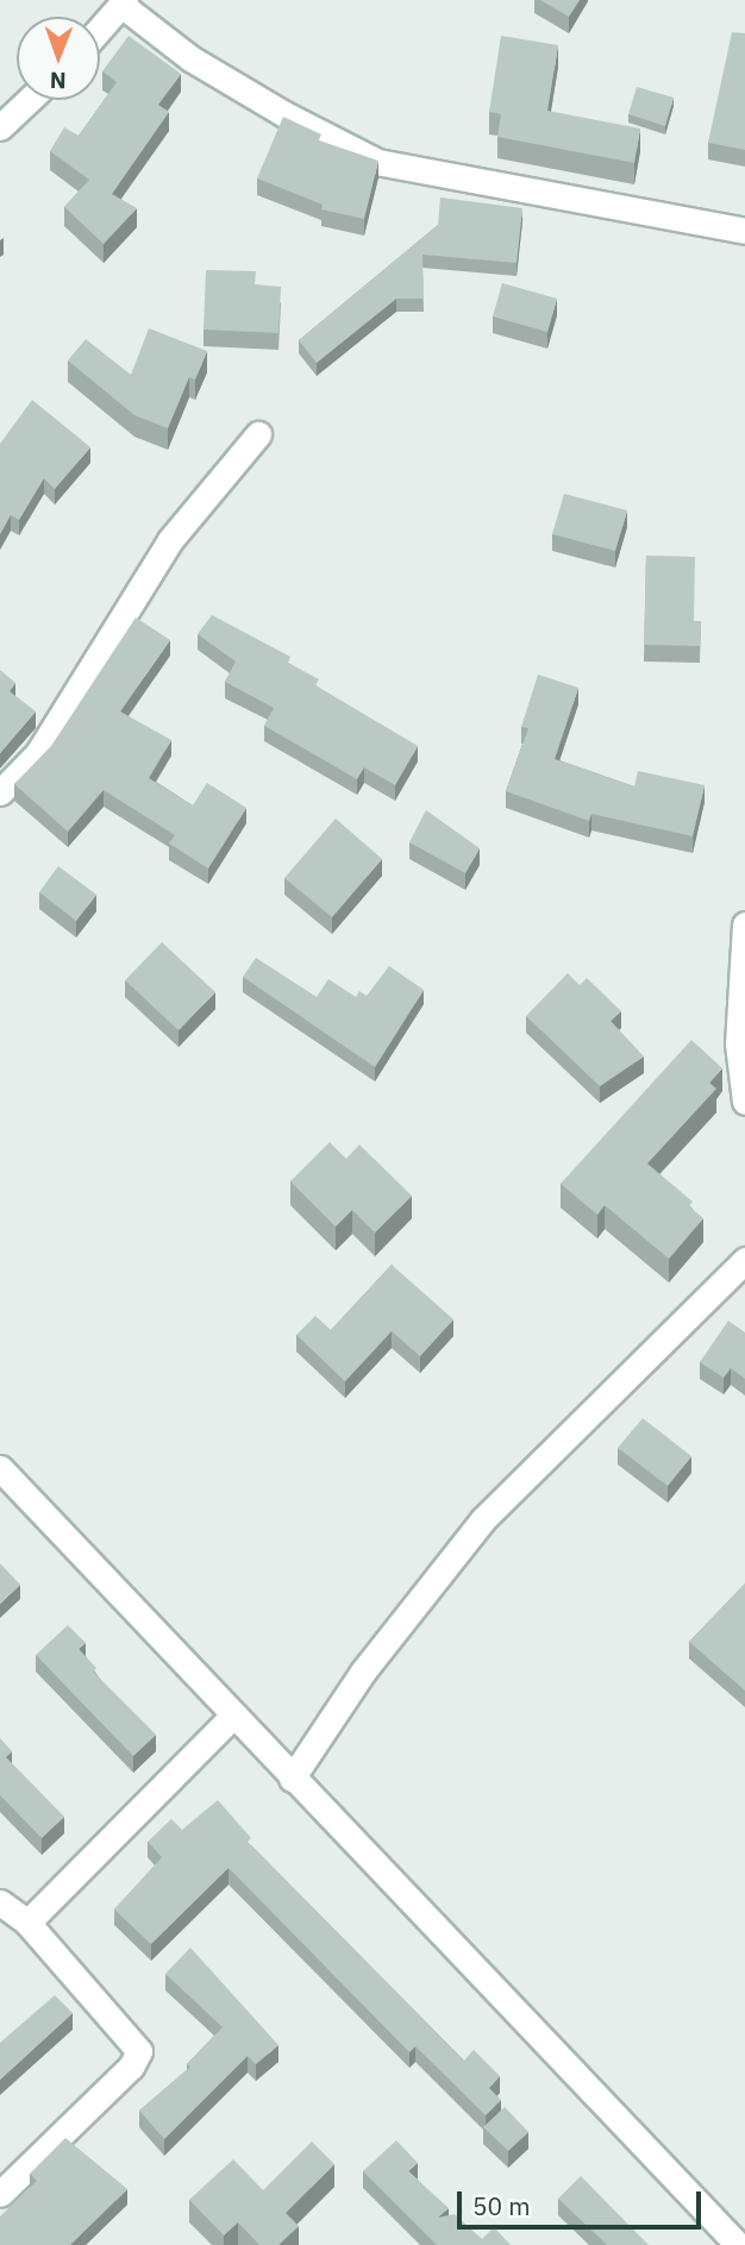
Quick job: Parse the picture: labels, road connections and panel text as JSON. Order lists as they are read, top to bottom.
{
  "scale_bar": "50 m",
  "north": "bottom"
}
